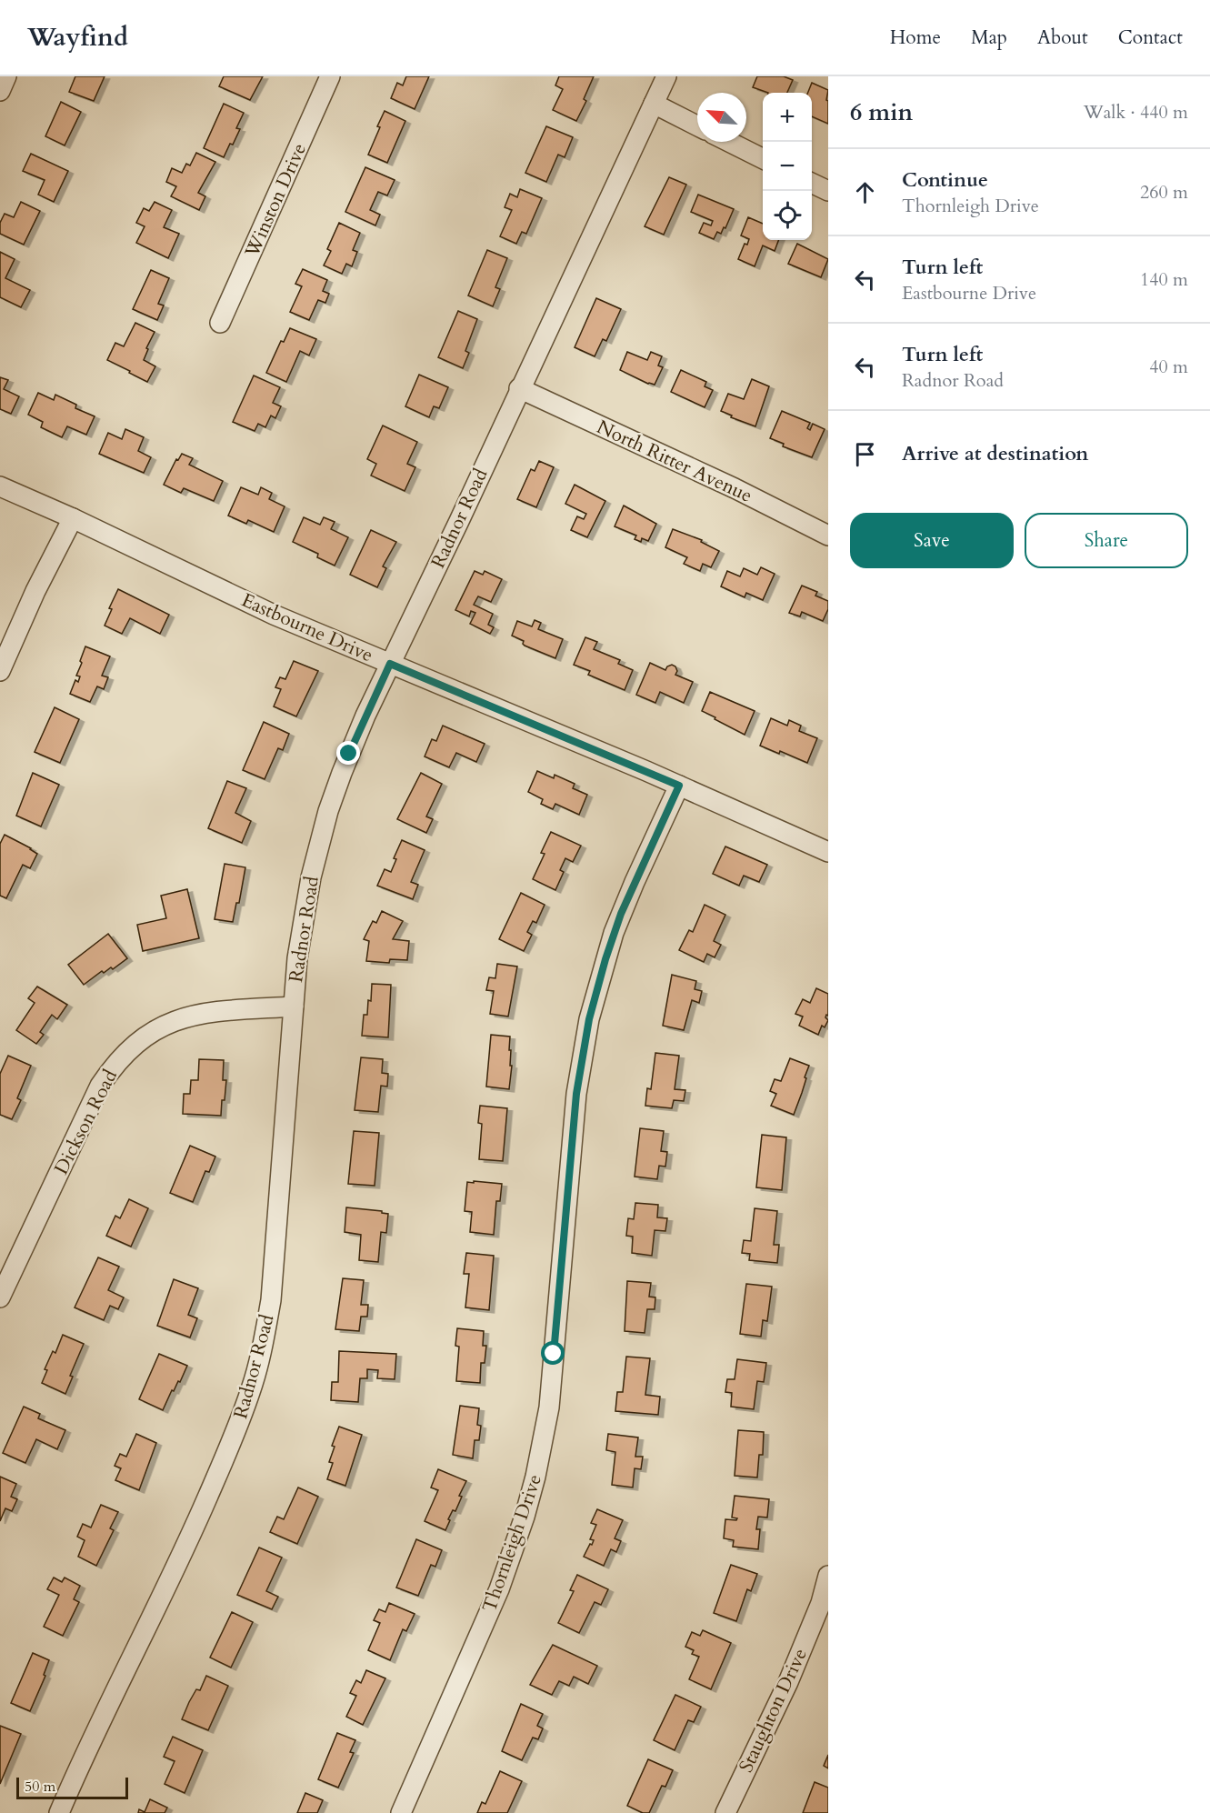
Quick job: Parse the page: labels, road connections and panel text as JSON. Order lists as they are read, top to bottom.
{
  "streets": {
    "street": [
      "Winston Drive",
      "North Ritter Avenue",
      "Radnor Road",
      "Eastbourne Drive",
      "Dickson Road",
      "Thornleigh Drive",
      "Staughton Drive"
    ]
  },
  "crossings": [
    ["North Ritter Avenue", "Radnor Road"],
    ["Radnor Road", "Eastbourne Drive"],
    ["Radnor Road", "Dickson Road"],
    ["Eastbourne Drive", "Thornleigh Drive"]
  ],
  "scale_bar": "50 m",
  "north": "top left",
  "page": {
    "header": "Wayfind",
    "nav": [
      "Home",
      "Map",
      "About",
      "Contact"
    ],
    "heading": ["6 min", "Walk · 440 m"],
    "map_buttons": ["+", "−"],
    "list": [
      ["Continue", "Thornleigh Drive", "260 m"],
      ["Turn left", "Eastbourne Drive", "140 m"],
      ["Turn left", "Radnor Road", "40 m"],
      "Arrive at destination"
    ],
    "buttons": ["Save", "Share"],
    "scale": "50 m"
  }
}
